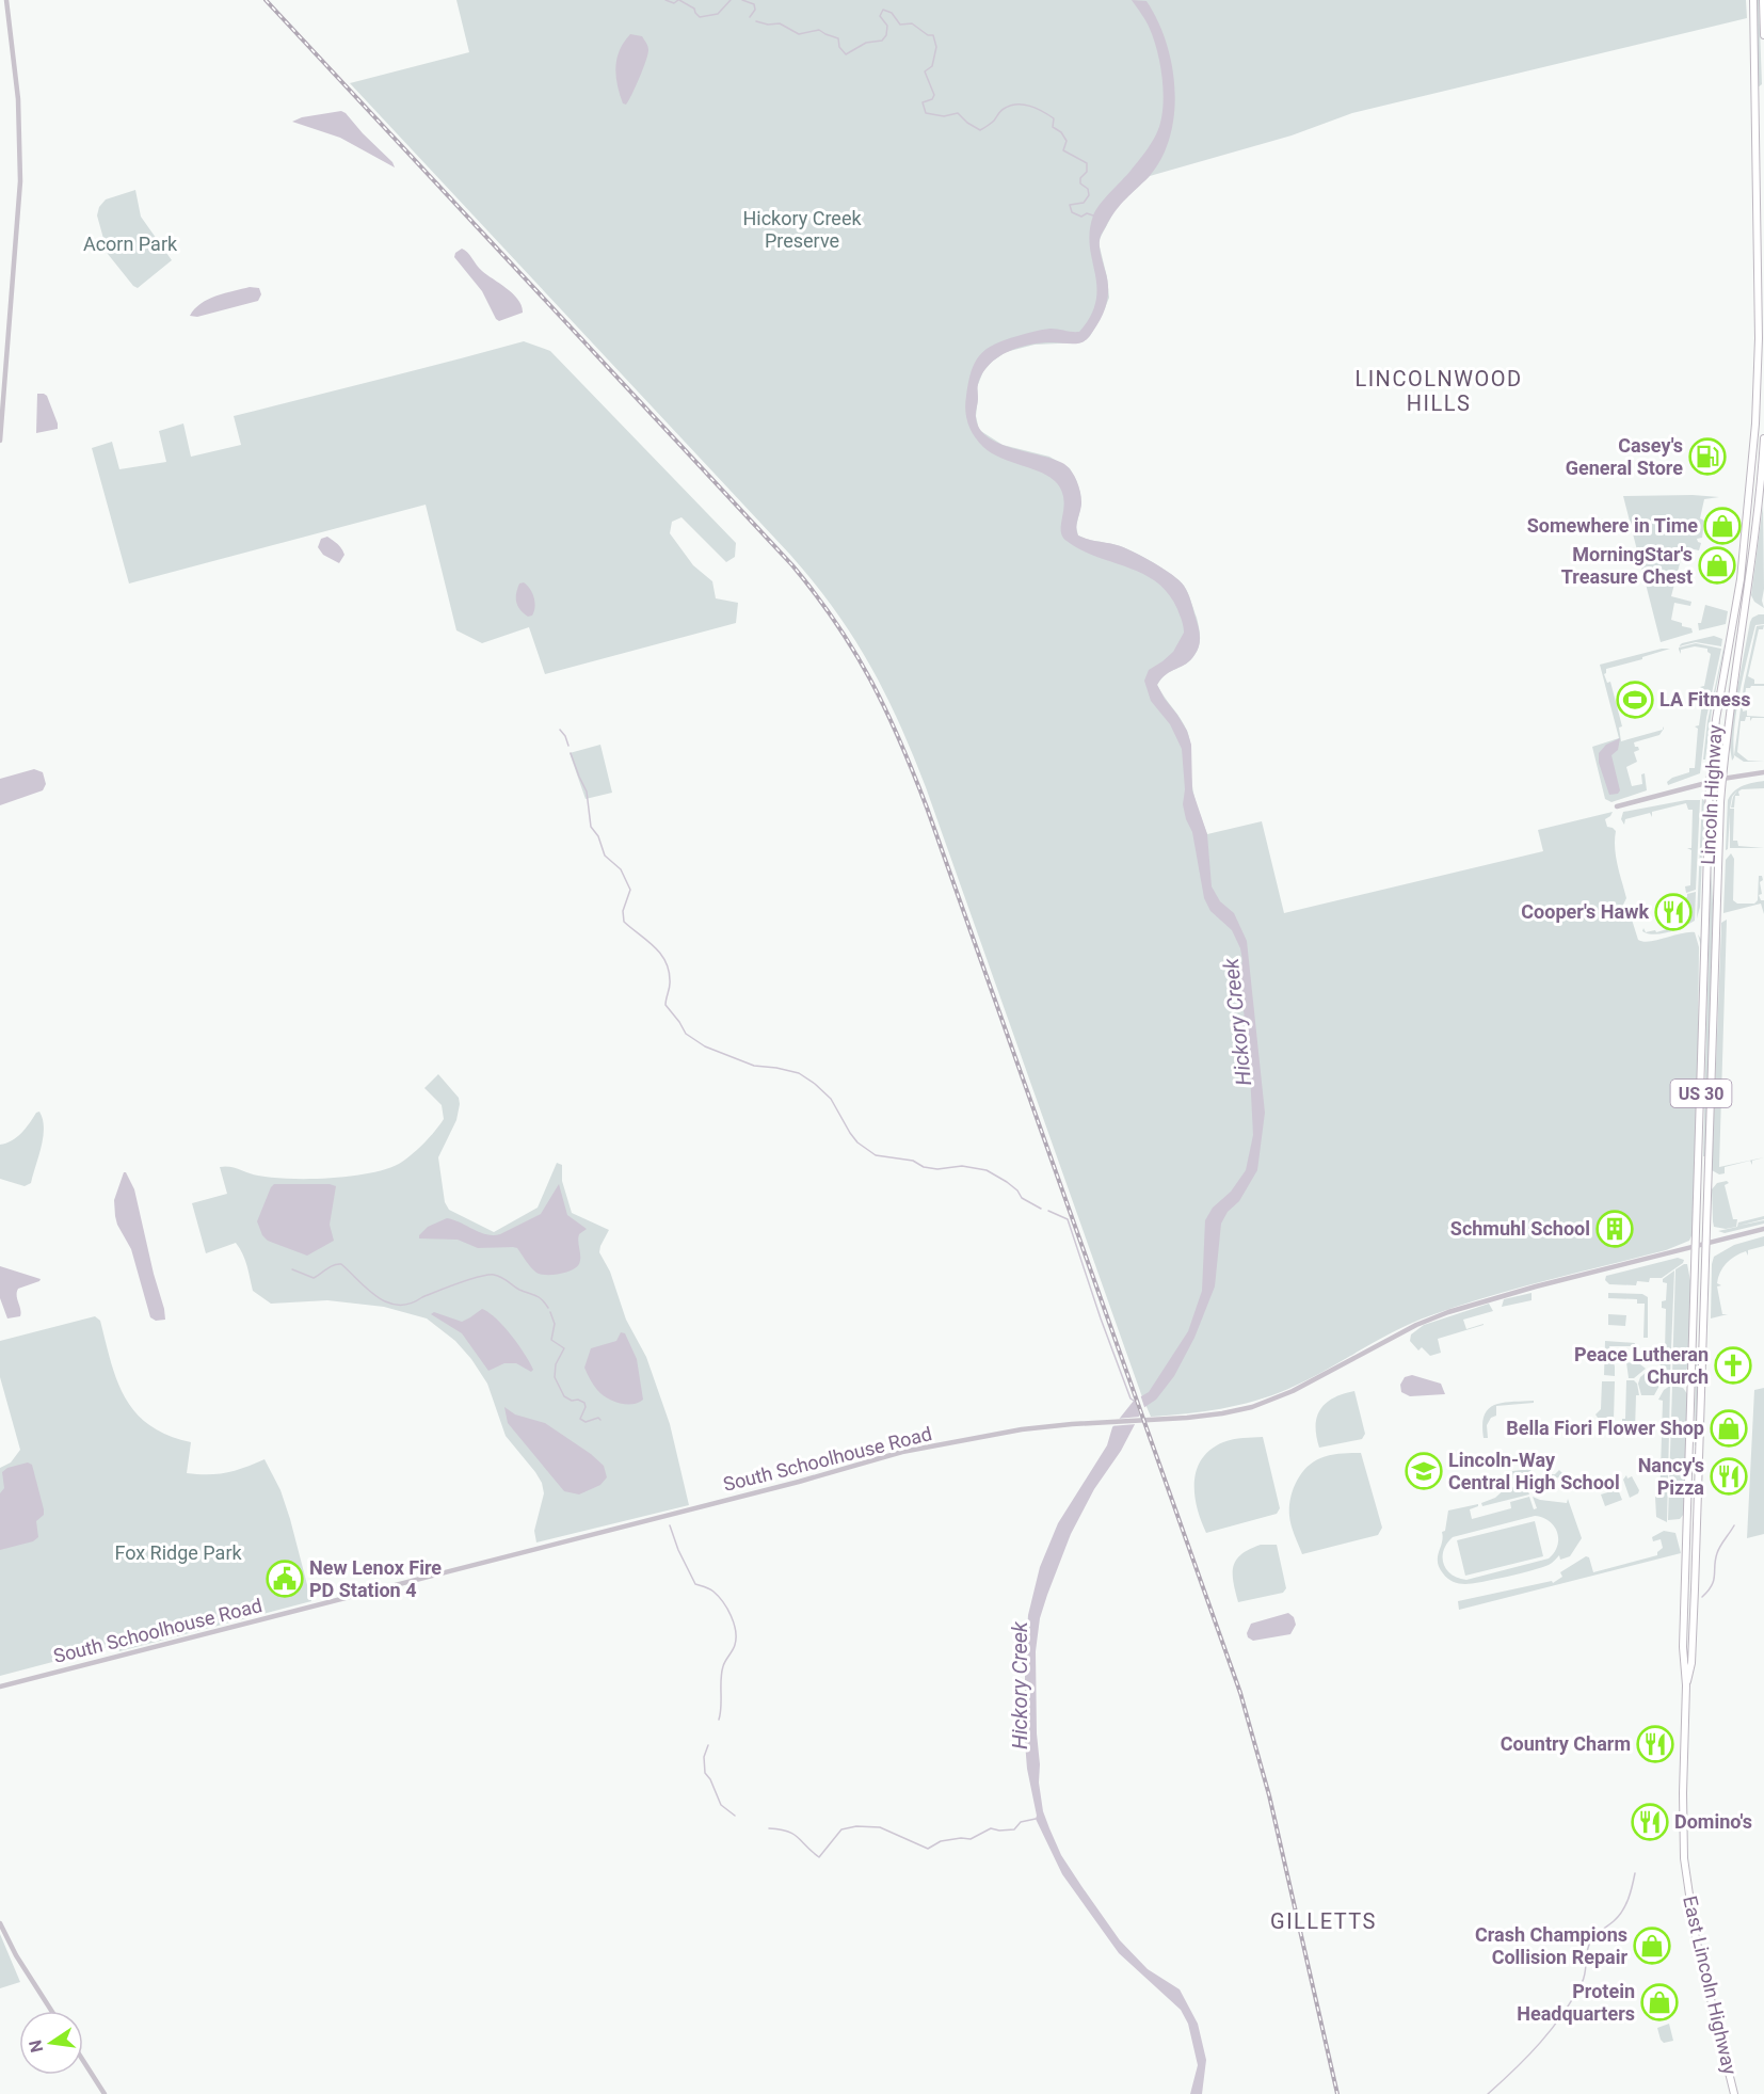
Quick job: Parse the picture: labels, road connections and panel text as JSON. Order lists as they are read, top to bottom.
{
  "streets": {
    "main road": ["Lincoln Highway", "US 30", "East Lincoln Highway"],
    "street": ["South Schoolhouse Road"]
  },
  "crossings": [
    ["Lincoln Highway", "South Schoolhouse Road"],
    ["Lincoln Highway", "East Lincoln Highway"],
    ["South Schoolhouse Road", "East Lincoln Highway"]
  ],
  "districts": ["LINCOLNWOOD HILLS", "GILLETTS"],
  "water": ["Hickory Creek"],
  "parks": ["Hickory Creek Preserve", "Acorn Park", "Fox Ridge Park"],
  "places": {
    "fuel station": ["Casey's General Store"],
    "shop": [
      "Somewhere in Time",
      "MorningStar's Treasure Chest",
      "Bella Fiori Flower Shop",
      "Crash Champions Collision Repair",
      "Protein Headquarters"
    ],
    "sports": ["LA Fitness"],
    "restaurant": [
      "Cooper's Hawk",
      "Nancy's Pizza",
      "Country Charm",
      "Domino's"
    ],
    "building": ["Schmuhl School"],
    "church": ["Peace Lutheran Church"],
    "school or university": ["Lincoln-Way Central High School"],
    "public building": ["New Lenox Fire PD Station 4"]
  },
  "north": "left"
}
